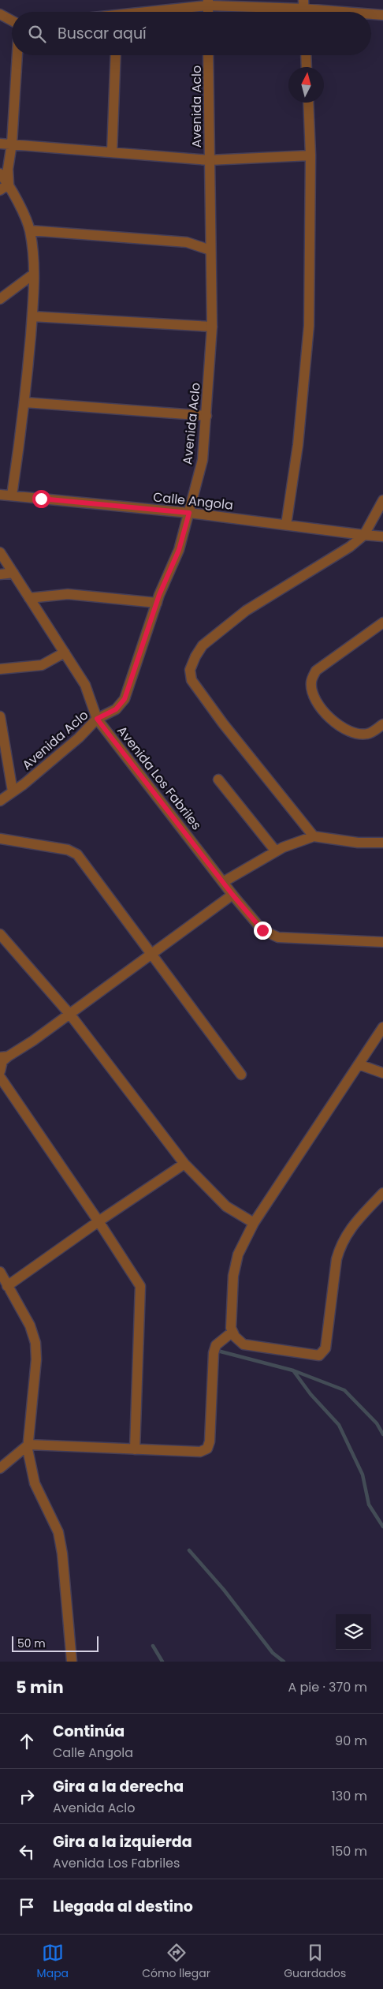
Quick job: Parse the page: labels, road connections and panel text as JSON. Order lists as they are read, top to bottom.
{
  "streets": {
    "street": ["Avenida Aclo", "Calle Angola", "Avenida Los Fabriles"]
  },
  "crossings": [
    ["Avenida Aclo", "Calle Angola"],
    ["Avenida Aclo", "Avenida Los Fabriles"]
  ],
  "scale_bar": "50 m",
  "north": "top",
  "page": {
    "search": "Buscar aquí",
    "scale": "50 m",
    "heading": ["5 min", "A pie · 370 m"],
    "list": [
      ["Continúa", "Calle Angola", "90 m"],
      ["Gira a la derecha", "Avenida Aclo", "130 m"],
      ["Gira a la izquierda", "Avenida Los Fabriles", "150 m"],
      "Llegada al destino"
    ],
    "nav": ["Mapa", "Cómo llegar", "Guardados"]
  }
}
